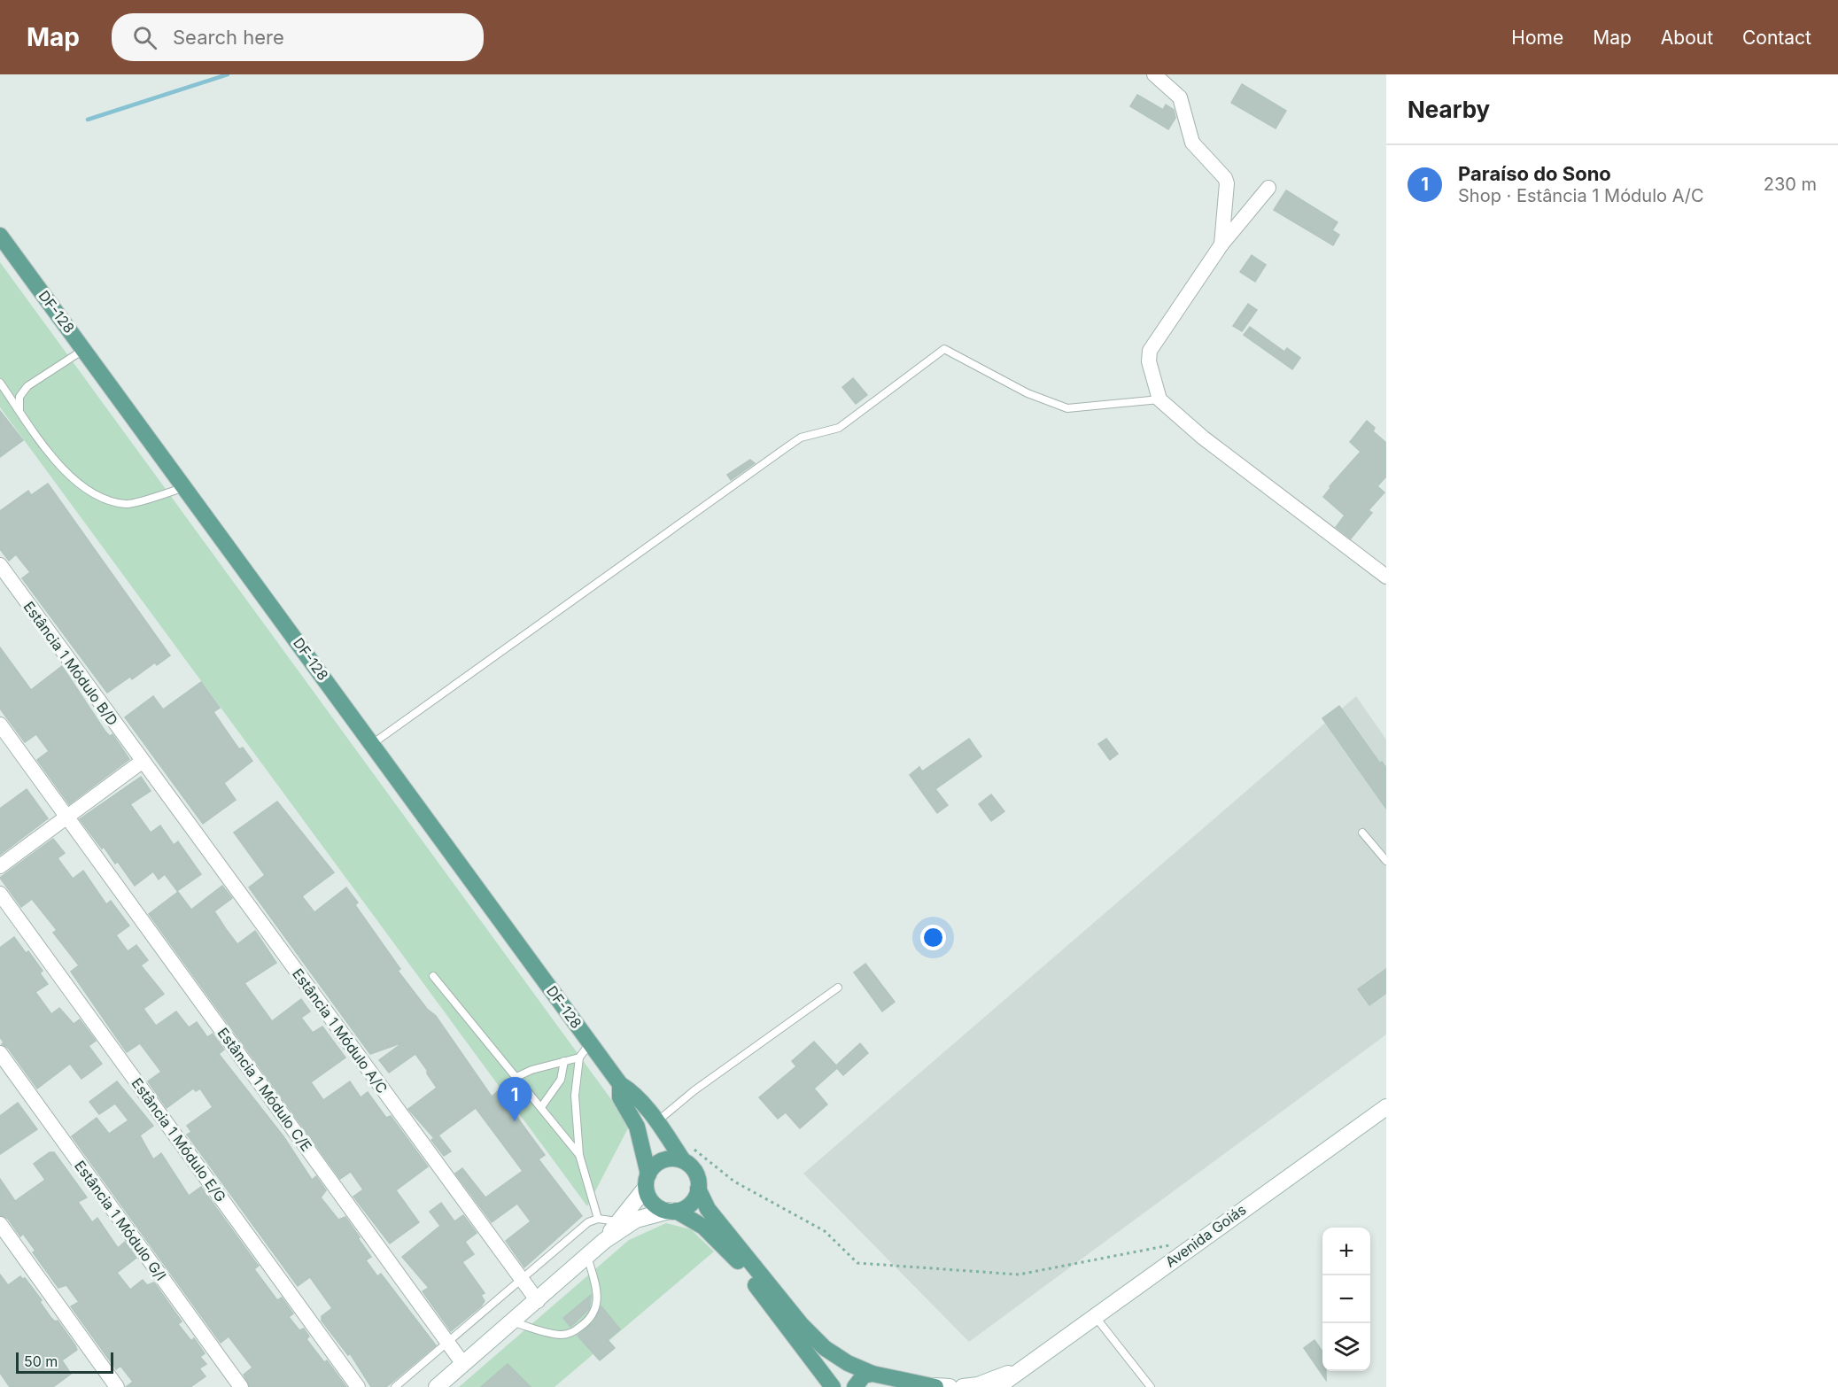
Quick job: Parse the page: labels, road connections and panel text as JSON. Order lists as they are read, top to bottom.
{
  "streets": {
    "main road": ["DF-128"],
    "street": [
      "Estância 1 Módulo B/D",
      "Estância 1 Módulo A/C",
      "Estância 1 Módulo C/E",
      "Estância 1 Módulo E/G",
      "Estância 1 Módulo G/I",
      "Avenida Goiás"
    ]
  },
  "crossings": [
    ["Estância 1 Módulo B/D", "Estância 1 Módulo A/C"]
  ],
  "scale_bar": "50 m",
  "page": {
    "header": "Map",
    "search": "Search here",
    "nav": [
      "Home",
      "Map",
      "About",
      "Contact"
    ],
    "heading": "Nearby",
    "list": [
      {
        "mark": "1",
        "name": "Paraíso do Sono",
        "note": "Shop · Estância 1 Módulo A/C",
        "value": "230 m"
      }
    ],
    "pins": "1",
    "map_buttons": ["+", "−"],
    "scale": "50 m"
  }
}
